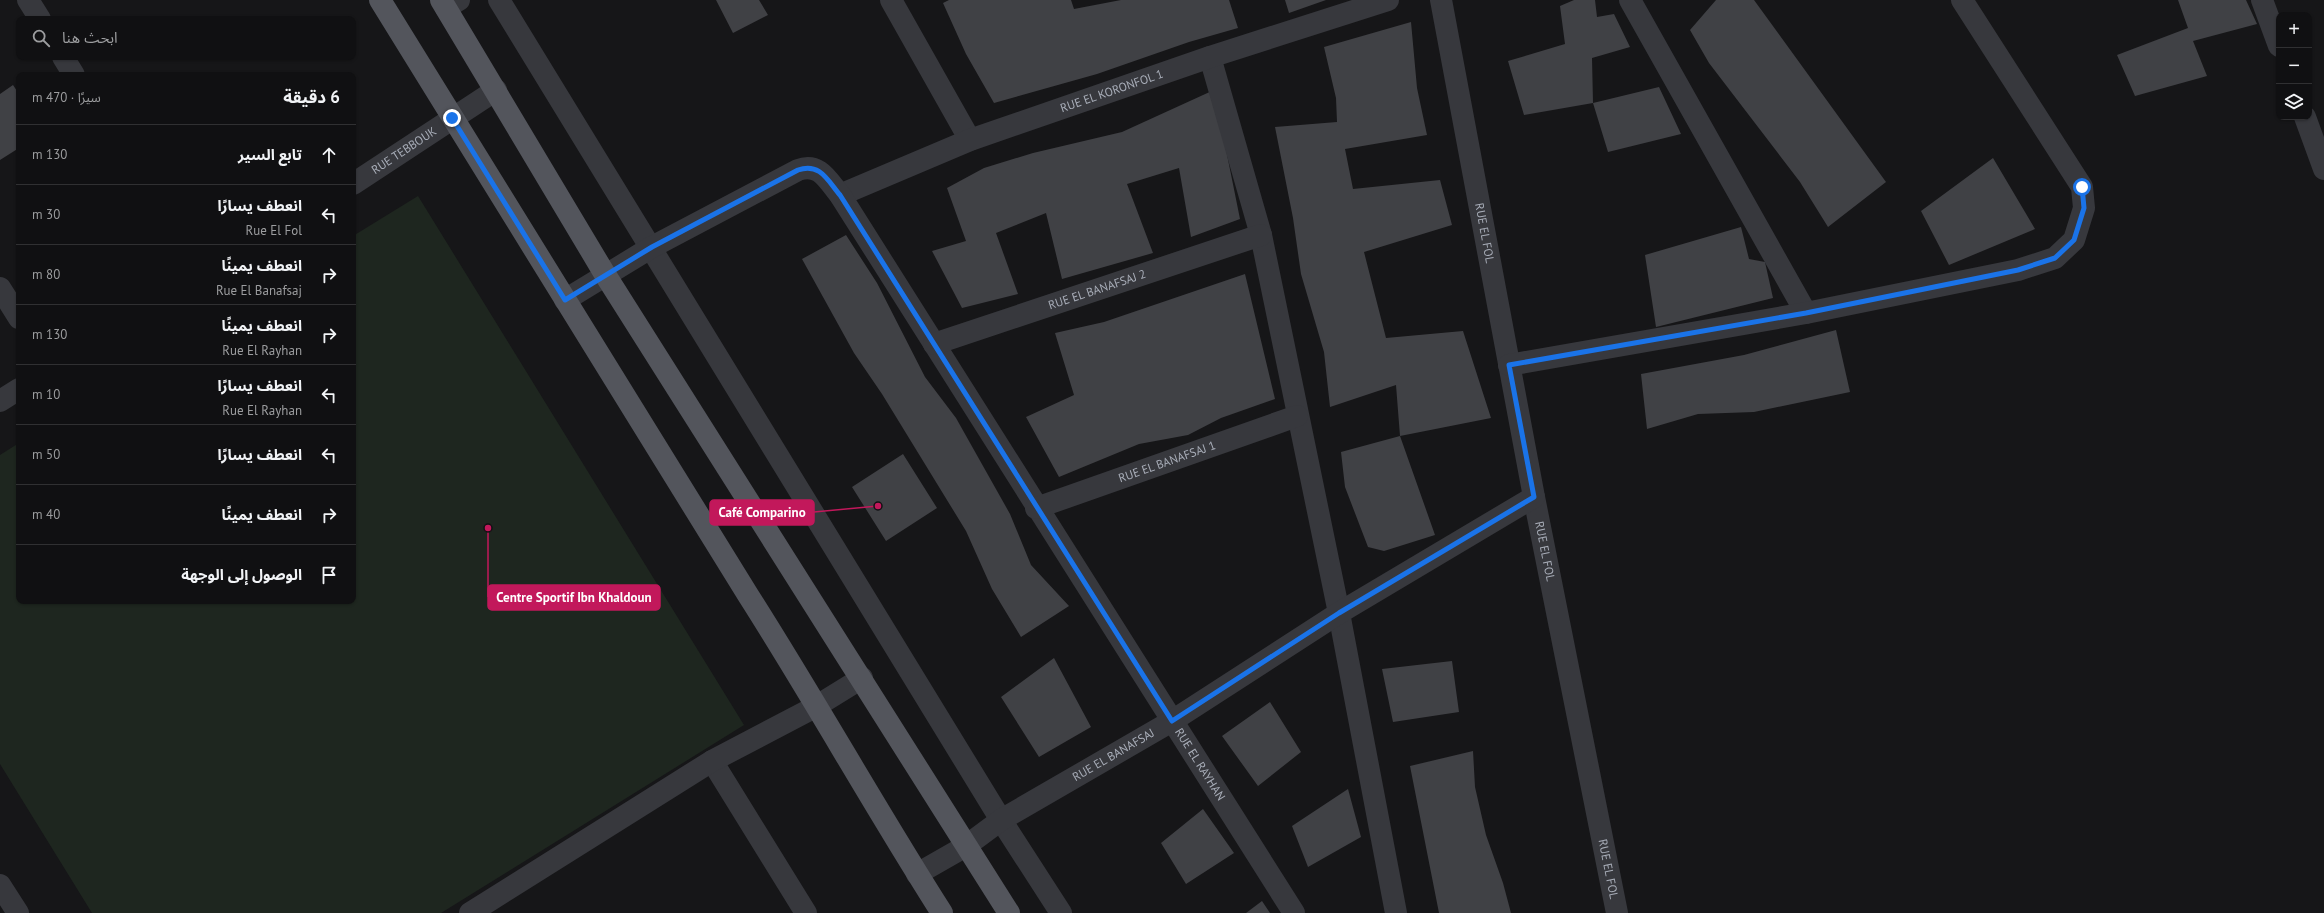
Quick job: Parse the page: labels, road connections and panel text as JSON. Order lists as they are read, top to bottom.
{
  "streets": {
    "street": [
      "RUE EL KORONFOL 1",
      "RUE TEBBOUK",
      "RUE EL FOL",
      "RUE EL BANAFSAJ 2",
      "RUE EL BANAFSAJ 1",
      "RUE EL BANAFSAJ",
      "RUE EL RAYHAN"
    ]
  },
  "crossings": [
    ["RUE EL KORONFOL 1", "RUE EL RAYHAN"],
    ["RUE EL FOL", "RUE EL BANAFSAJ"],
    ["RUE EL BANAFSAJ 2", "RUE EL RAYHAN"],
    ["RUE EL BANAFSAJ 1", "RUE EL RAYHAN"],
    ["RUE EL BANAFSAJ", "RUE EL RAYHAN"]
  ],
  "places": ["Café Comparino", "Centre Sportif Ibn Khaldoun"],
  "page": {
    "map_buttons": ["+", "−"],
    "search": "ابحث هنا",
    "heading": ["6 دقيقة", "سيرًا · 470 m"],
    "list": [
      ["تابع السير", "130 m"],
      ["انعطف يسارًا", "Rue El Fol", "30 m"],
      ["انعطف يمينًا", "Rue El Banafsaj", "80 m"],
      ["انعطف يمينًا", "Rue El Rayhan", "130 m"],
      ["انعطف يسارًا", "Rue El Rayhan", "10 m"],
      ["انعطف يسارًا", "50 m"],
      ["انعطف يمينًا", "40 m"],
      "الوصول إلى الوجهة"
    ]
  }
}
